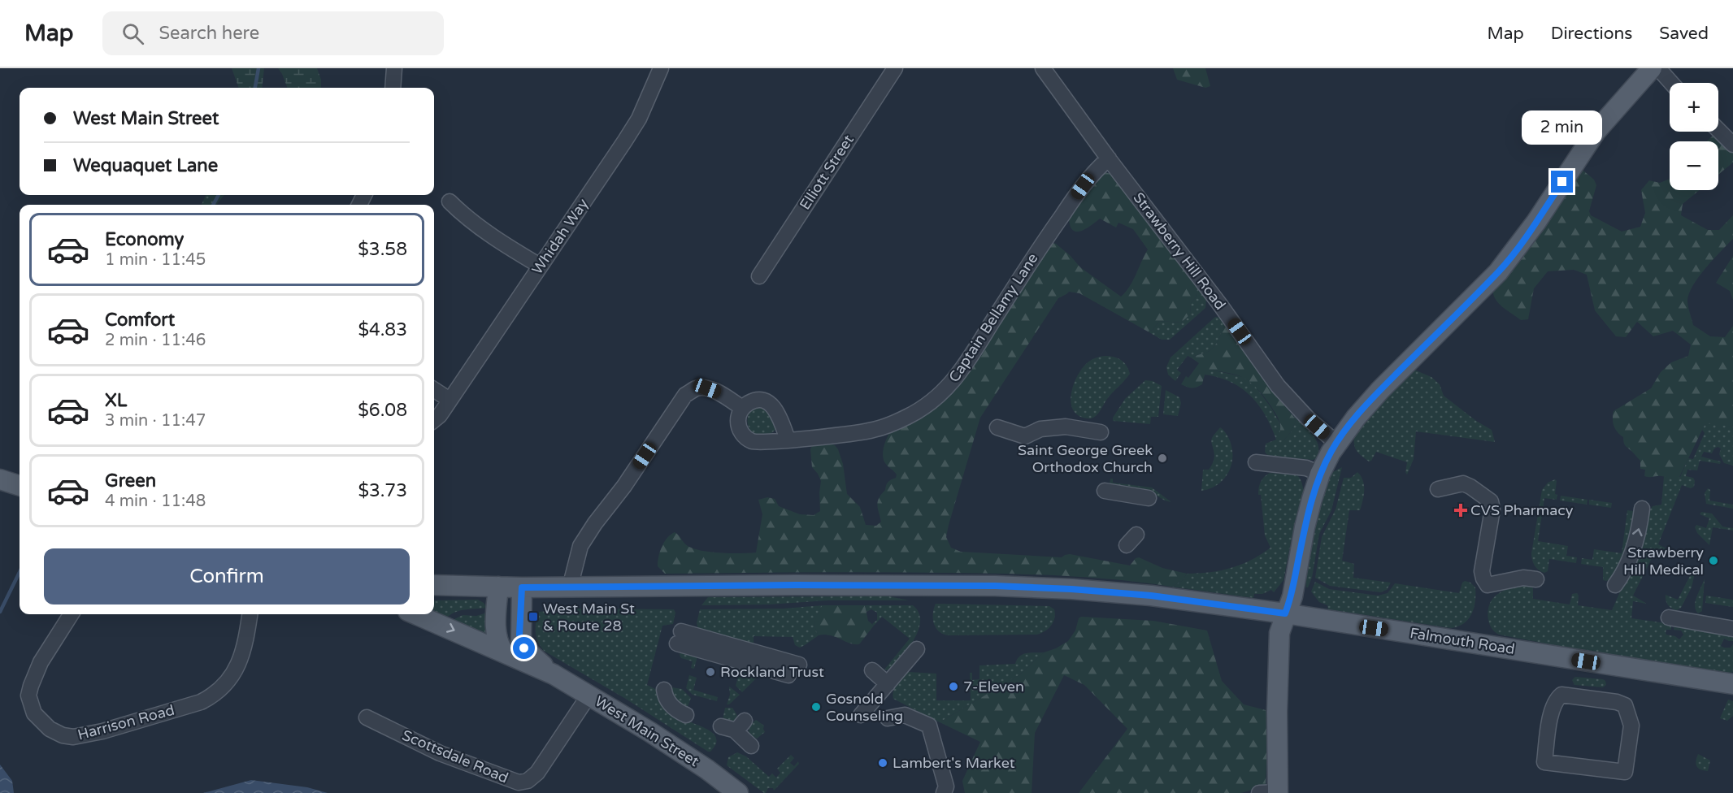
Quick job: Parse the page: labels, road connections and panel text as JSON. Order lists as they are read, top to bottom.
{
  "streets": {
    "main road": ["Falmouth Road", "West Main Street"],
    "street": [
      "Elliott Street",
      "Whidah Way",
      "Strawberry Hill Road",
      "Captain Bellamy Lane",
      "Harrison Road",
      "Scottsdale Road"
    ]
  },
  "crossings": [
    ["Strawberry Hill Road", "Captain Bellamy Lane"],
    ["Falmouth Road", "West Main Street"],
    ["West Main Street", "Scottsdale Road"]
  ],
  "places": {
    "other": [
      "Saint George Greek Orthodox Church",
      "Strawberry Hill Medical",
      "Rockland Trust",
      "7-Eleven",
      "Gosnold Counseling",
      "Lambert's Market"
    ],
    "health": ["CVS Pharmacy"],
    "transit": ["West Main St & Route 28"]
  },
  "page": {
    "header": "Map",
    "search": "Search here",
    "nav": ["Map", "Directions", "Saved"],
    "map_buttons": ["+", "−"],
    "banner": ["West Main Street", "Wequaquet Lane"],
    "bubble": "2 min",
    "list": [
      {
        "name": "Economy",
        "note": "1 min · 11:45",
        "value": "$3.58"
      },
      {
        "name": "Comfort",
        "note": "2 min · 11:46",
        "value": "$4.83"
      },
      {
        "name": "XL",
        "note": "3 min · 11:47",
        "value": "$6.08"
      },
      {
        "name": "Green",
        "note": "4 min · 11:48",
        "value": "$3.73"
      }
    ],
    "buttons": "Confirm"
  }
}
